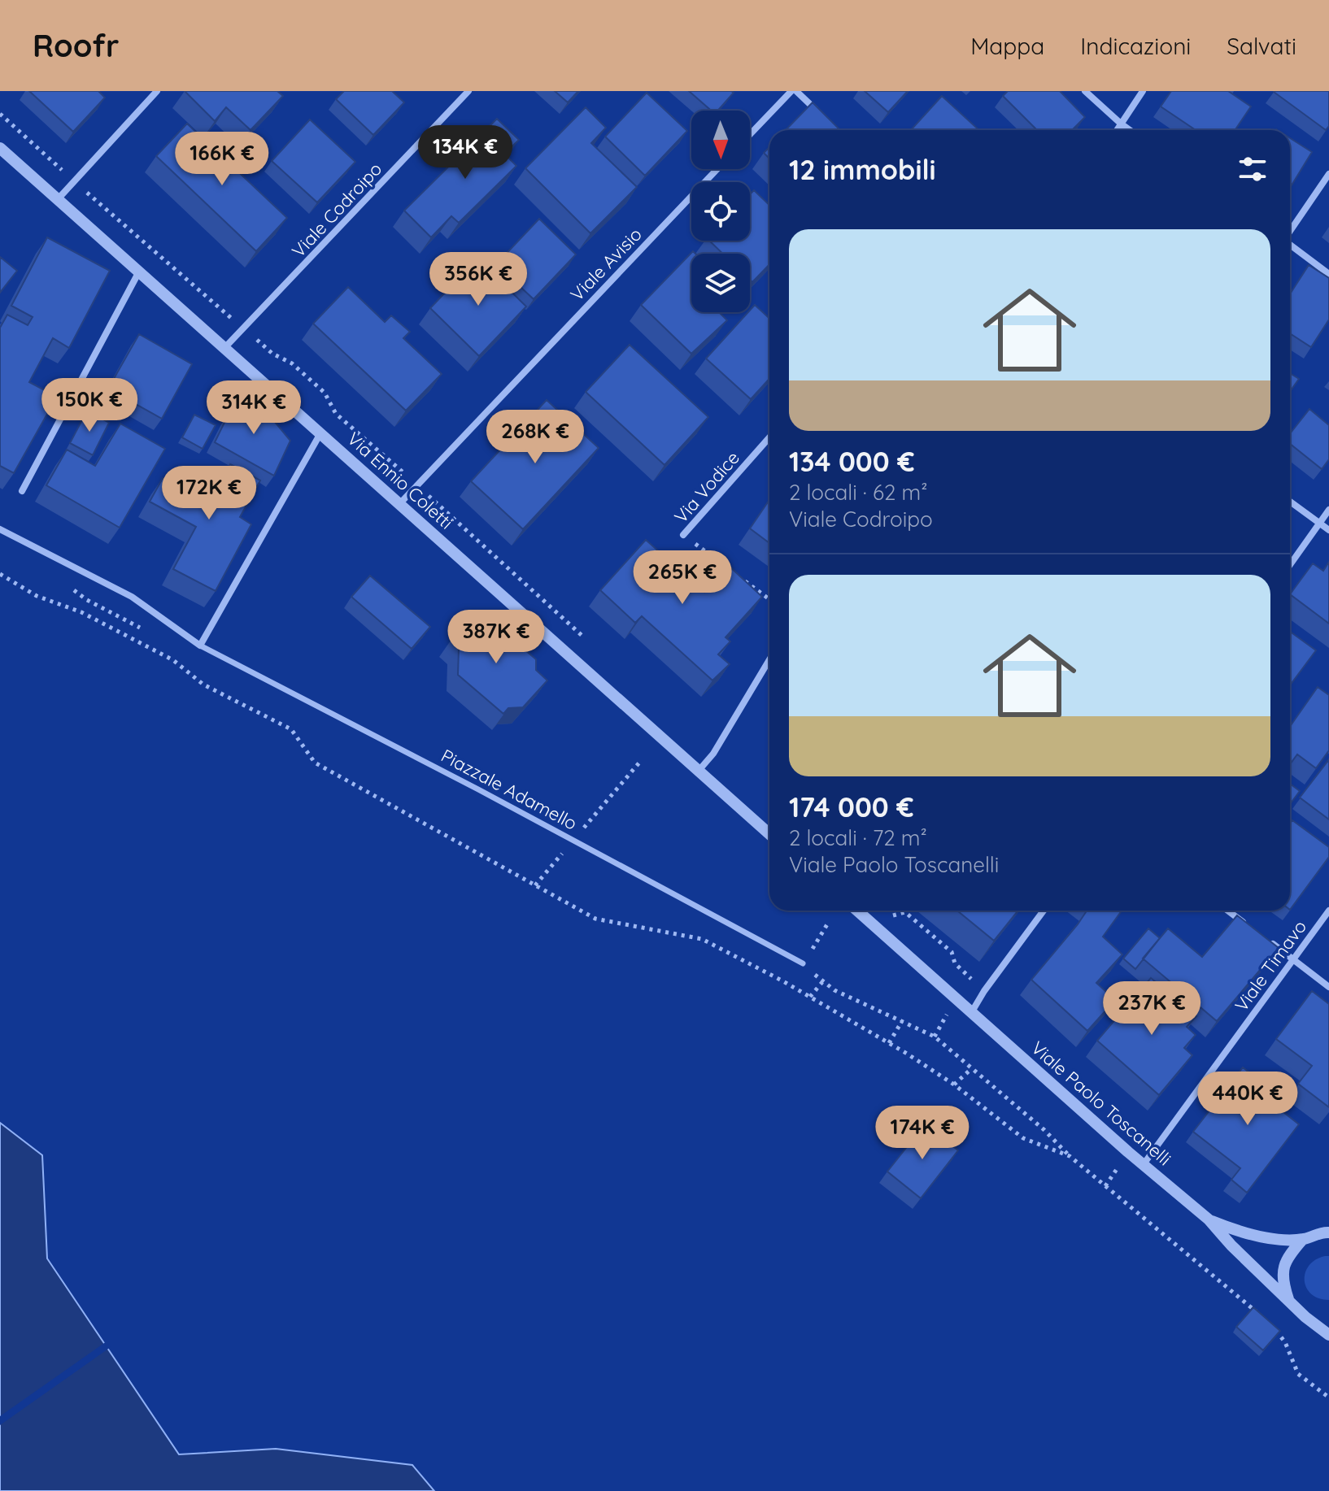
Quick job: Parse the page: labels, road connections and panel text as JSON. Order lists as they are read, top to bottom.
{
  "streets": {
    "street": [
      "Viale Codroipo",
      "Viale Avisio",
      "Via Ennio Coletti",
      "Via Vodice",
      "Piazzale Adamello",
      "Viale Timavo",
      "Viale Paolo Toscanelli"
    ]
  },
  "crossings": [
    ["Viale Codroipo", "Via Ennio Coletti"],
    ["Viale Avisio", "Via Ennio Coletti"],
    ["Viale Timavo", "Viale Paolo Toscanelli"]
  ],
  "north": "bottom",
  "page": {
    "header": "Roofr",
    "nav": ["Mappa", "Indicazioni", "Salvati"],
    "price": [
      "134K €",
      "166K €",
      "356K €",
      "150K €",
      "314K €",
      "268K €",
      "172K €",
      "265K €",
      "387K €",
      "237K €",
      "440K €",
      "174K €"
    ],
    "heading": "12 immobili",
    "list": [
      {
        "name": "134 000 €",
        "note": "2 locali · 62 m² · Viale Codroipo"
      },
      {
        "name": "174 000 €",
        "note": "2 locali · 72 m² · Viale Paolo Toscanelli"
      }
    ]
  }
}
